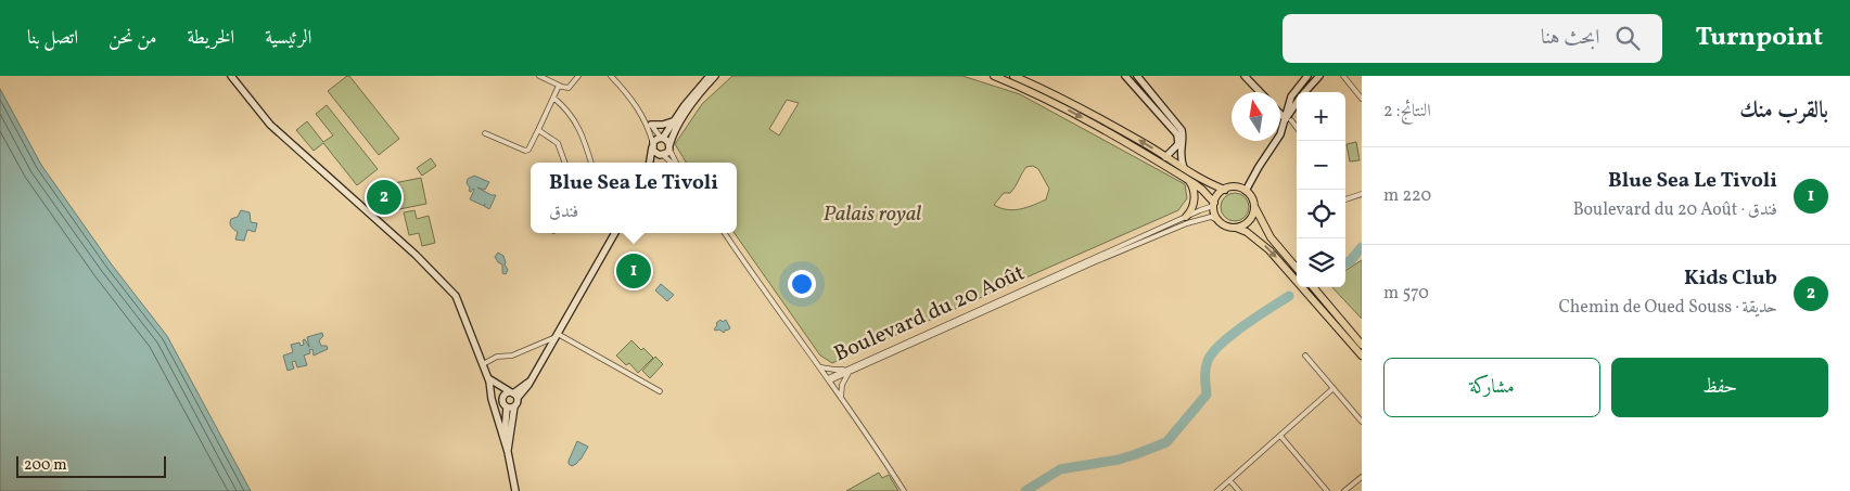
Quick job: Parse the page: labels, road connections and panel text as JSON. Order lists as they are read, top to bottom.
{
  "streets": {
    "street": ["Boulevard du 20 Août"]
  },
  "parks": ["Palais royal"],
  "scale_bar": "200 m",
  "north": "top",
  "page": {
    "header": "Turnpoint",
    "search": "ابحث هنا",
    "nav": [
      "الرئيسية",
      "الخريطة",
      "من نحن",
      "اتصل بنا"
    ],
    "heading": ["بالقرب منك", "النتائج: 2"],
    "map_buttons": ["+", "−"],
    "list": [
      {
        "mark": "1",
        "name": "Blue Sea Le Tivoli",
        "note": "فندق · Boulevard du 20 Août",
        "value": "220 m"
      },
      {
        "mark": "2",
        "name": "Kids Club",
        "note": "حديقة · Chemin de Oued Souss",
        "value": "570 m"
      }
    ],
    "popup": ["Blue Sea Le Tivoli", "فندق"],
    "pins": ["2", "1"],
    "buttons": ["حفظ", "مشاركة"],
    "scale": "200 m"
  }
}
